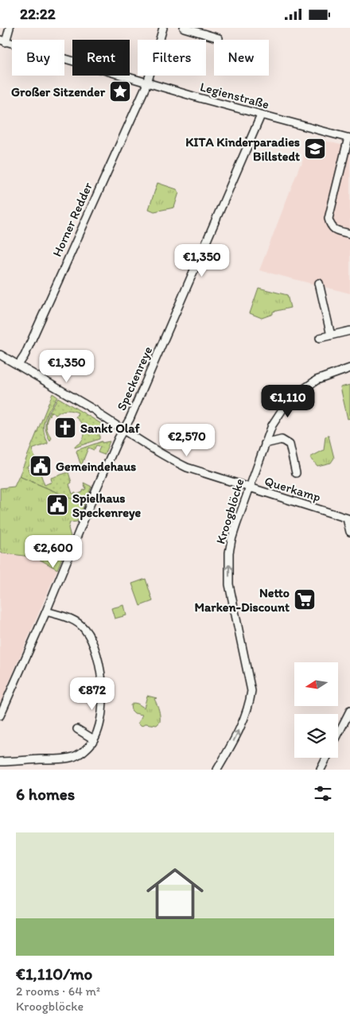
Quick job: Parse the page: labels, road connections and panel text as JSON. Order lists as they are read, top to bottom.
{
  "streets": {
    "street": [
      "Legienstraße",
      "Horner Redder",
      "Speckenreye",
      "Querkamp",
      "Kroogblöcke"
    ]
  },
  "crossings": [
    ["Legienstraße", "Horner Redder"],
    ["Legienstraße", "Speckenreye"],
    ["Horner Redder", "Querkamp"],
    ["Speckenreye", "Querkamp"],
    ["Querkamp", "Kroogblöcke"]
  ],
  "one_way": ["Kroogblöcke"],
  "places": {
    "place": ["Großer Sitzender"],
    "school or university": ["KITA Kinderparadies Billstedt"],
    "church": ["Sankt Olaf"],
    "public building": ["Gemeindehaus", "Spielhaus Speckenreye"],
    "supermarket": ["Netto Marken-Discount"]
  },
  "north": "left",
  "page": {
    "status": "22:22",
    "chip": [
      "Buy",
      "Rent",
      "Filters",
      "New"
    ],
    "price": [
      "€1,350",
      "€1,350",
      "€1,110",
      "€2,570",
      "€2,600",
      "€872"
    ],
    "heading": "6 homes",
    "list": [
      {
        "name": "€1,110/mo",
        "note": "2 rooms · 64 m² · Kroogblöcke"
      }
    ]
  }
}
